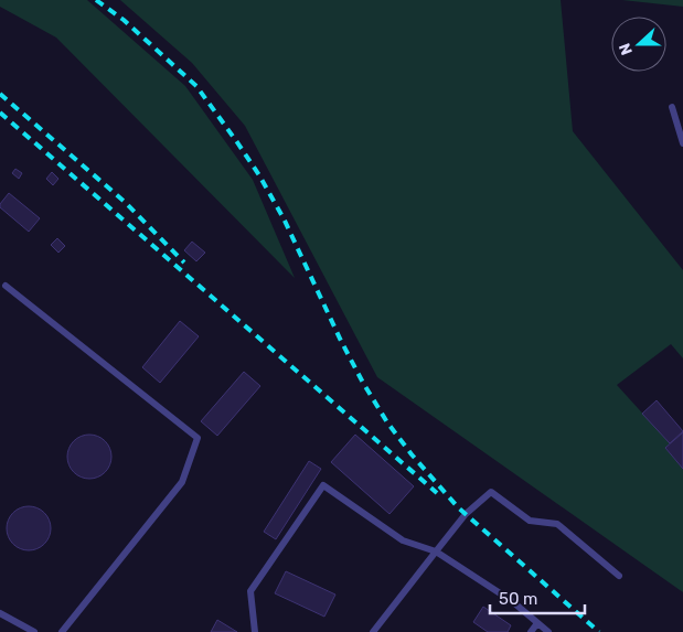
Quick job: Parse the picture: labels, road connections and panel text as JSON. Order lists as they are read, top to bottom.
{
  "scale_bar": "50 m",
  "north": "left"
}
